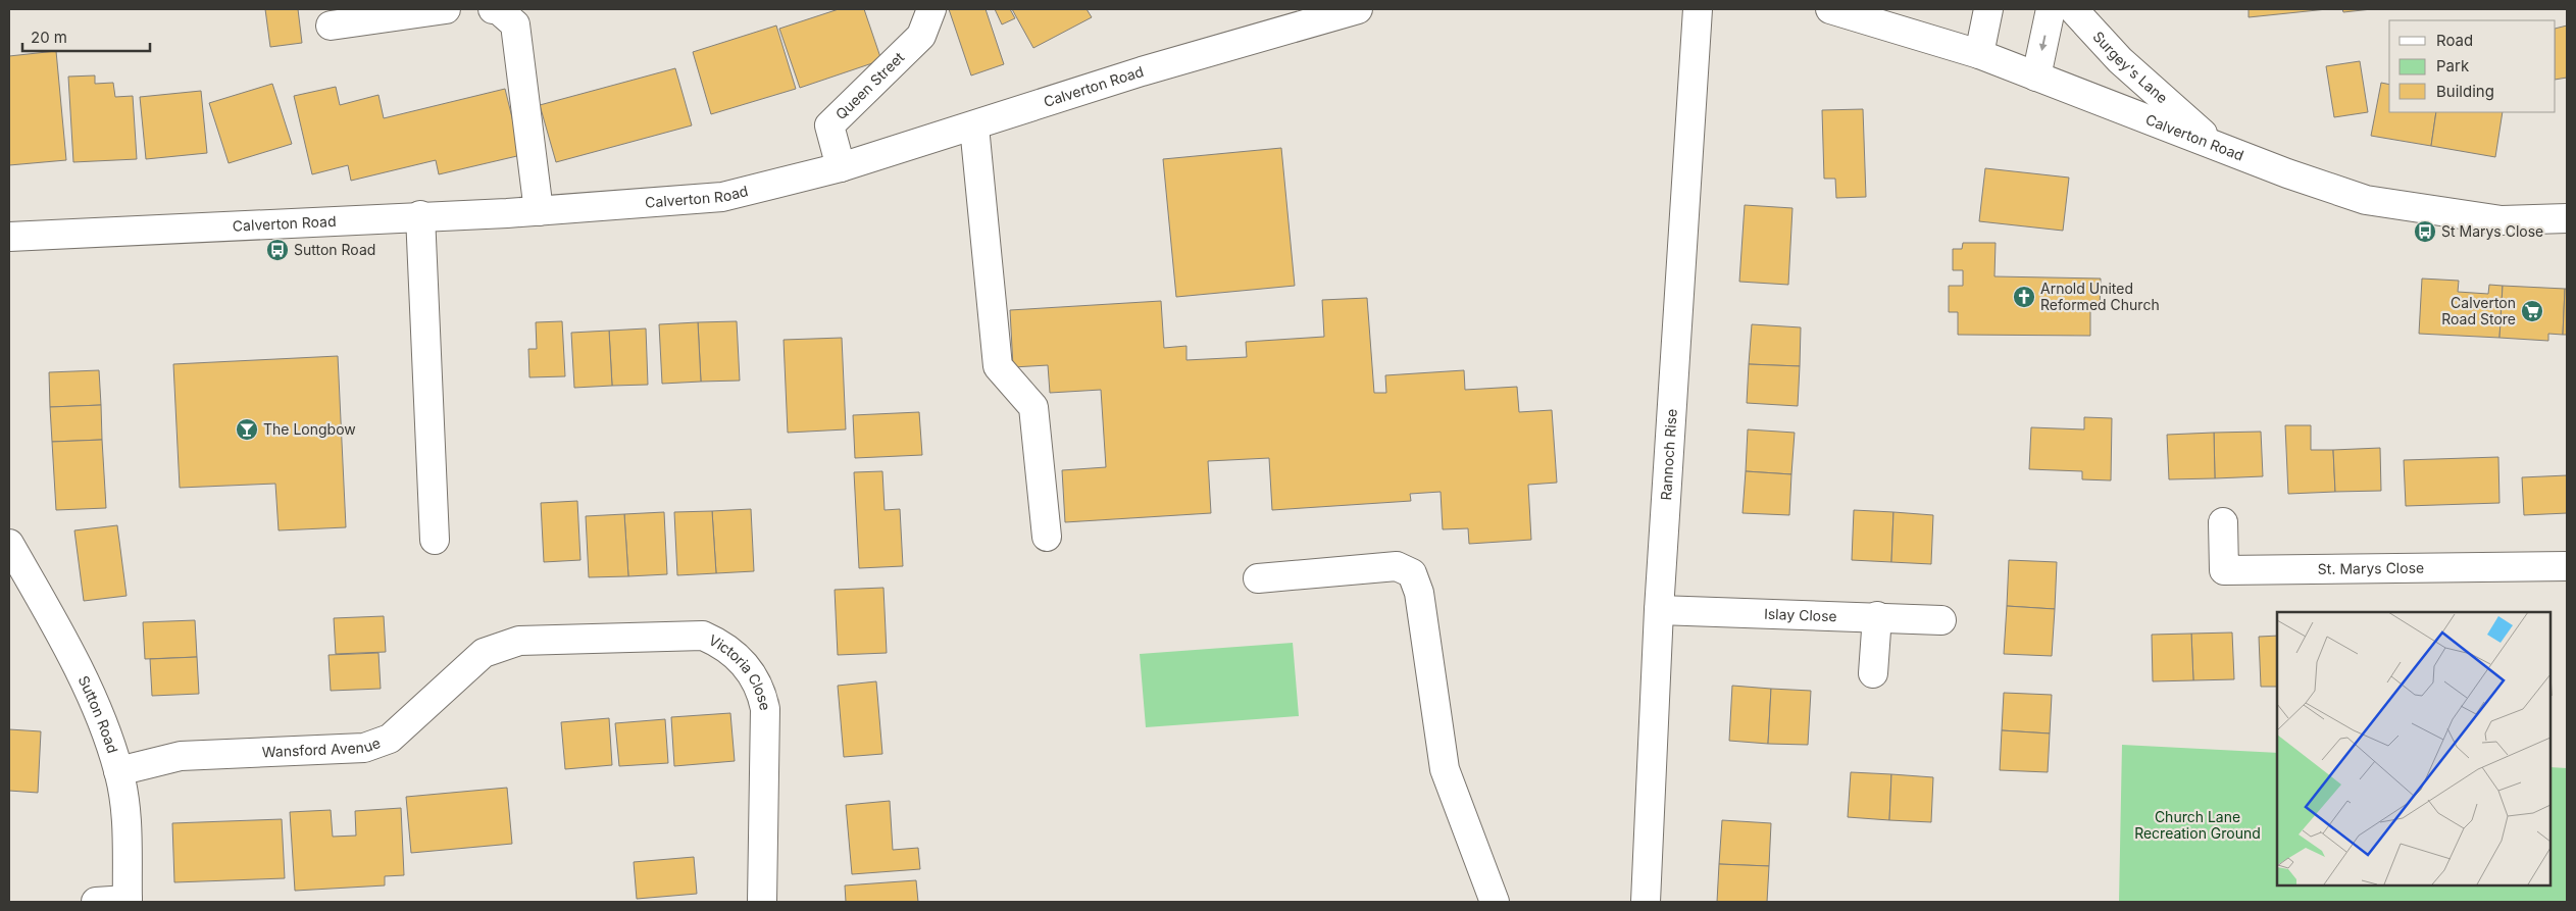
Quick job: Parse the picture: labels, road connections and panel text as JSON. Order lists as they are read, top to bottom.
{
  "streets": {
    "street": [
      "Surgey's Lane",
      "Queen Street",
      "Calverton Road",
      "Rannoch Rise",
      "St. Marys Close",
      "Islay Close",
      "Victoria Close",
      "Sutton Road",
      "Wansford Avenue"
    ]
  },
  "crossings": [
    ["Surgey's Lane", "Calverton Road"],
    ["Queen Street", "Calverton Road"],
    ["Rannoch Rise", "Islay Close"],
    ["Victoria Close", "Wansford Avenue"],
    ["Sutton Road", "Wansford Avenue"]
  ],
  "parks": ["Church Lane Recreation Ground"],
  "places": {
    "bus stop": ["St Marys Close", "Sutton Road"],
    "church": ["Arnold United Reformed Church"],
    "supermarket": ["Calverton Road Store"],
    "bar": ["The Longbow"]
  },
  "legend": ["Road", "Park", "Building"],
  "scale_bar": "20 m"
}
